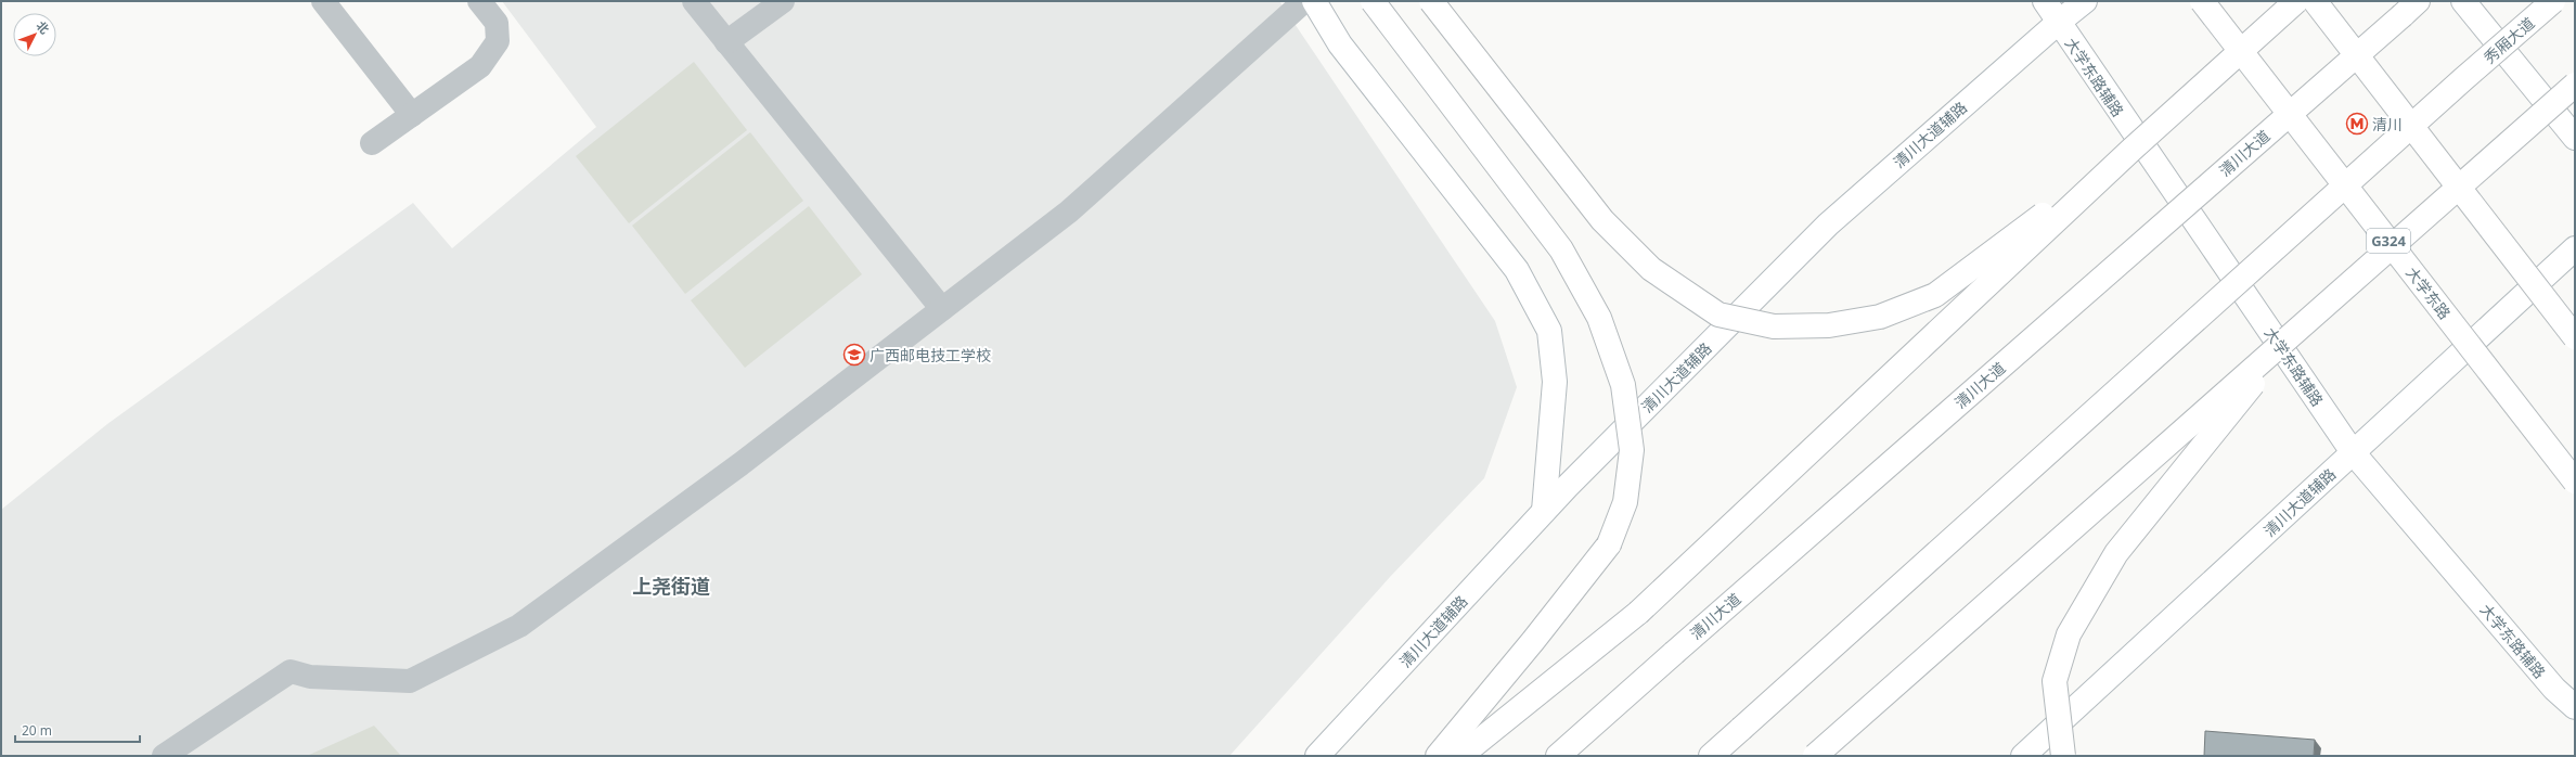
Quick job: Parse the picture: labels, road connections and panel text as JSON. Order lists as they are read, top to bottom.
{
  "streets": {
    "main road": [
      "秀厢大道",
      "大学东路辅路",
      "清川大道辅路",
      "清川大道",
      "G324",
      "大学东路"
    ]
  },
  "crossings": [
    ["大学东路辅路", "清川大道辅路"]
  ],
  "districts": ["上尧街道"],
  "places": {
    "metro station": ["清川"],
    "school or university": ["广西邮电技工学校"]
  },
  "scale_bar": "20 m",
  "north": "top right"
}
